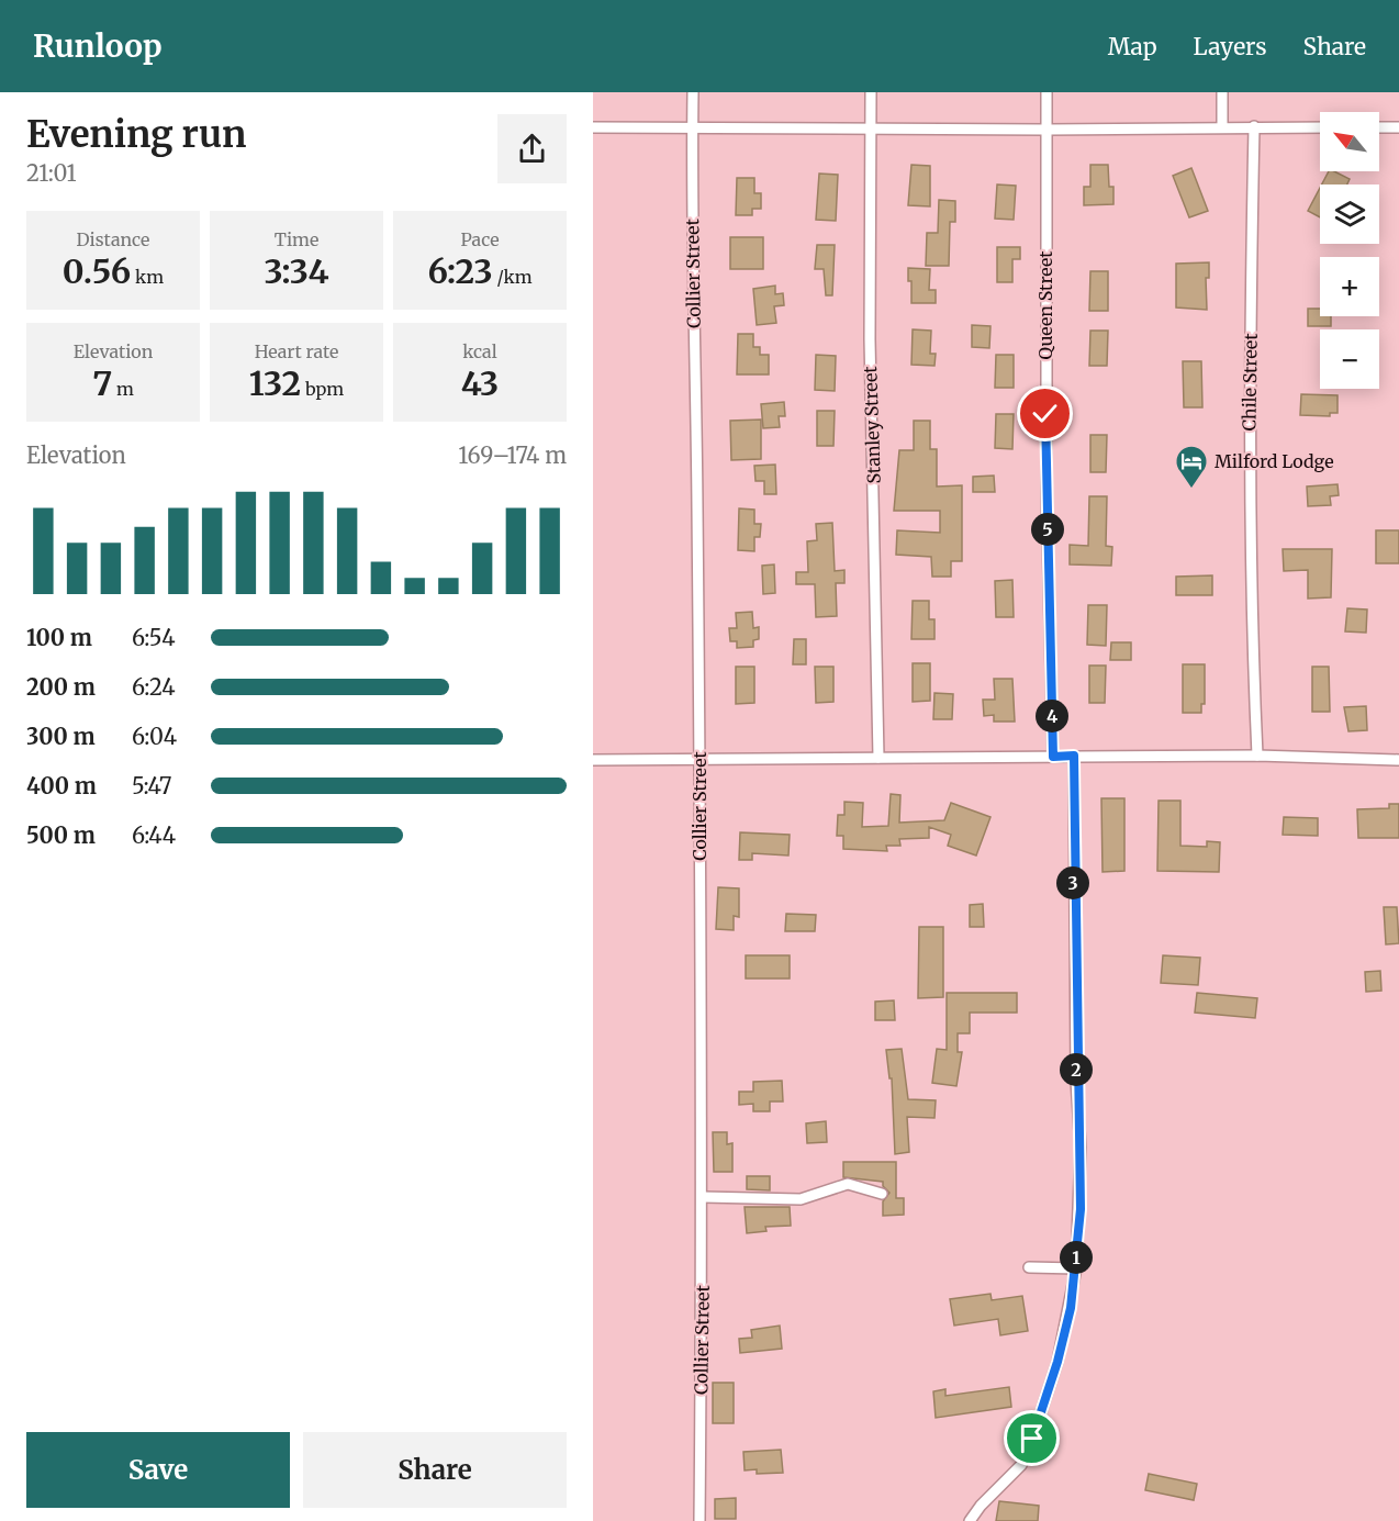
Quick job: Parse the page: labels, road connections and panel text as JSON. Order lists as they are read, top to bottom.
{
  "streets": {
    "street": [
      "Collier Street",
      "Queen Street",
      "Chile Street",
      "Stanley Street"
    ]
  },
  "places": {
    "hotel": ["Milford Lodge"]
  },
  "north": "top left",
  "page": {
    "header": "Runloop",
    "nav": ["Map", "Layers", "Share"],
    "heading": ["Evening run", "21:01"],
    "map_buttons": ["+", "−"],
    "stats": [
      ["Distance", "0.56 km"],
      ["Time", "3:34"],
      ["Pace", "6:23 /km"],
      ["Elevation", "7 m"],
      ["Heart rate", "132 bpm"],
      ["kcal", "43"]
    ],
    "chart": ["Elevation", "169–174 m"],
    "pins": [
      "5",
      "4",
      "3",
      "2",
      "1"
    ],
    "list": [
      {
        "name": "100 m",
        "note": "6:54"
      },
      {
        "name": "200 m",
        "note": "6:24"
      },
      {
        "name": "300 m",
        "note": "6:04"
      },
      {
        "name": "400 m",
        "note": "5:47"
      },
      {
        "name": "500 m",
        "note": "6:44"
      }
    ],
    "buttons": ["Save", "Share"]
  }
}
